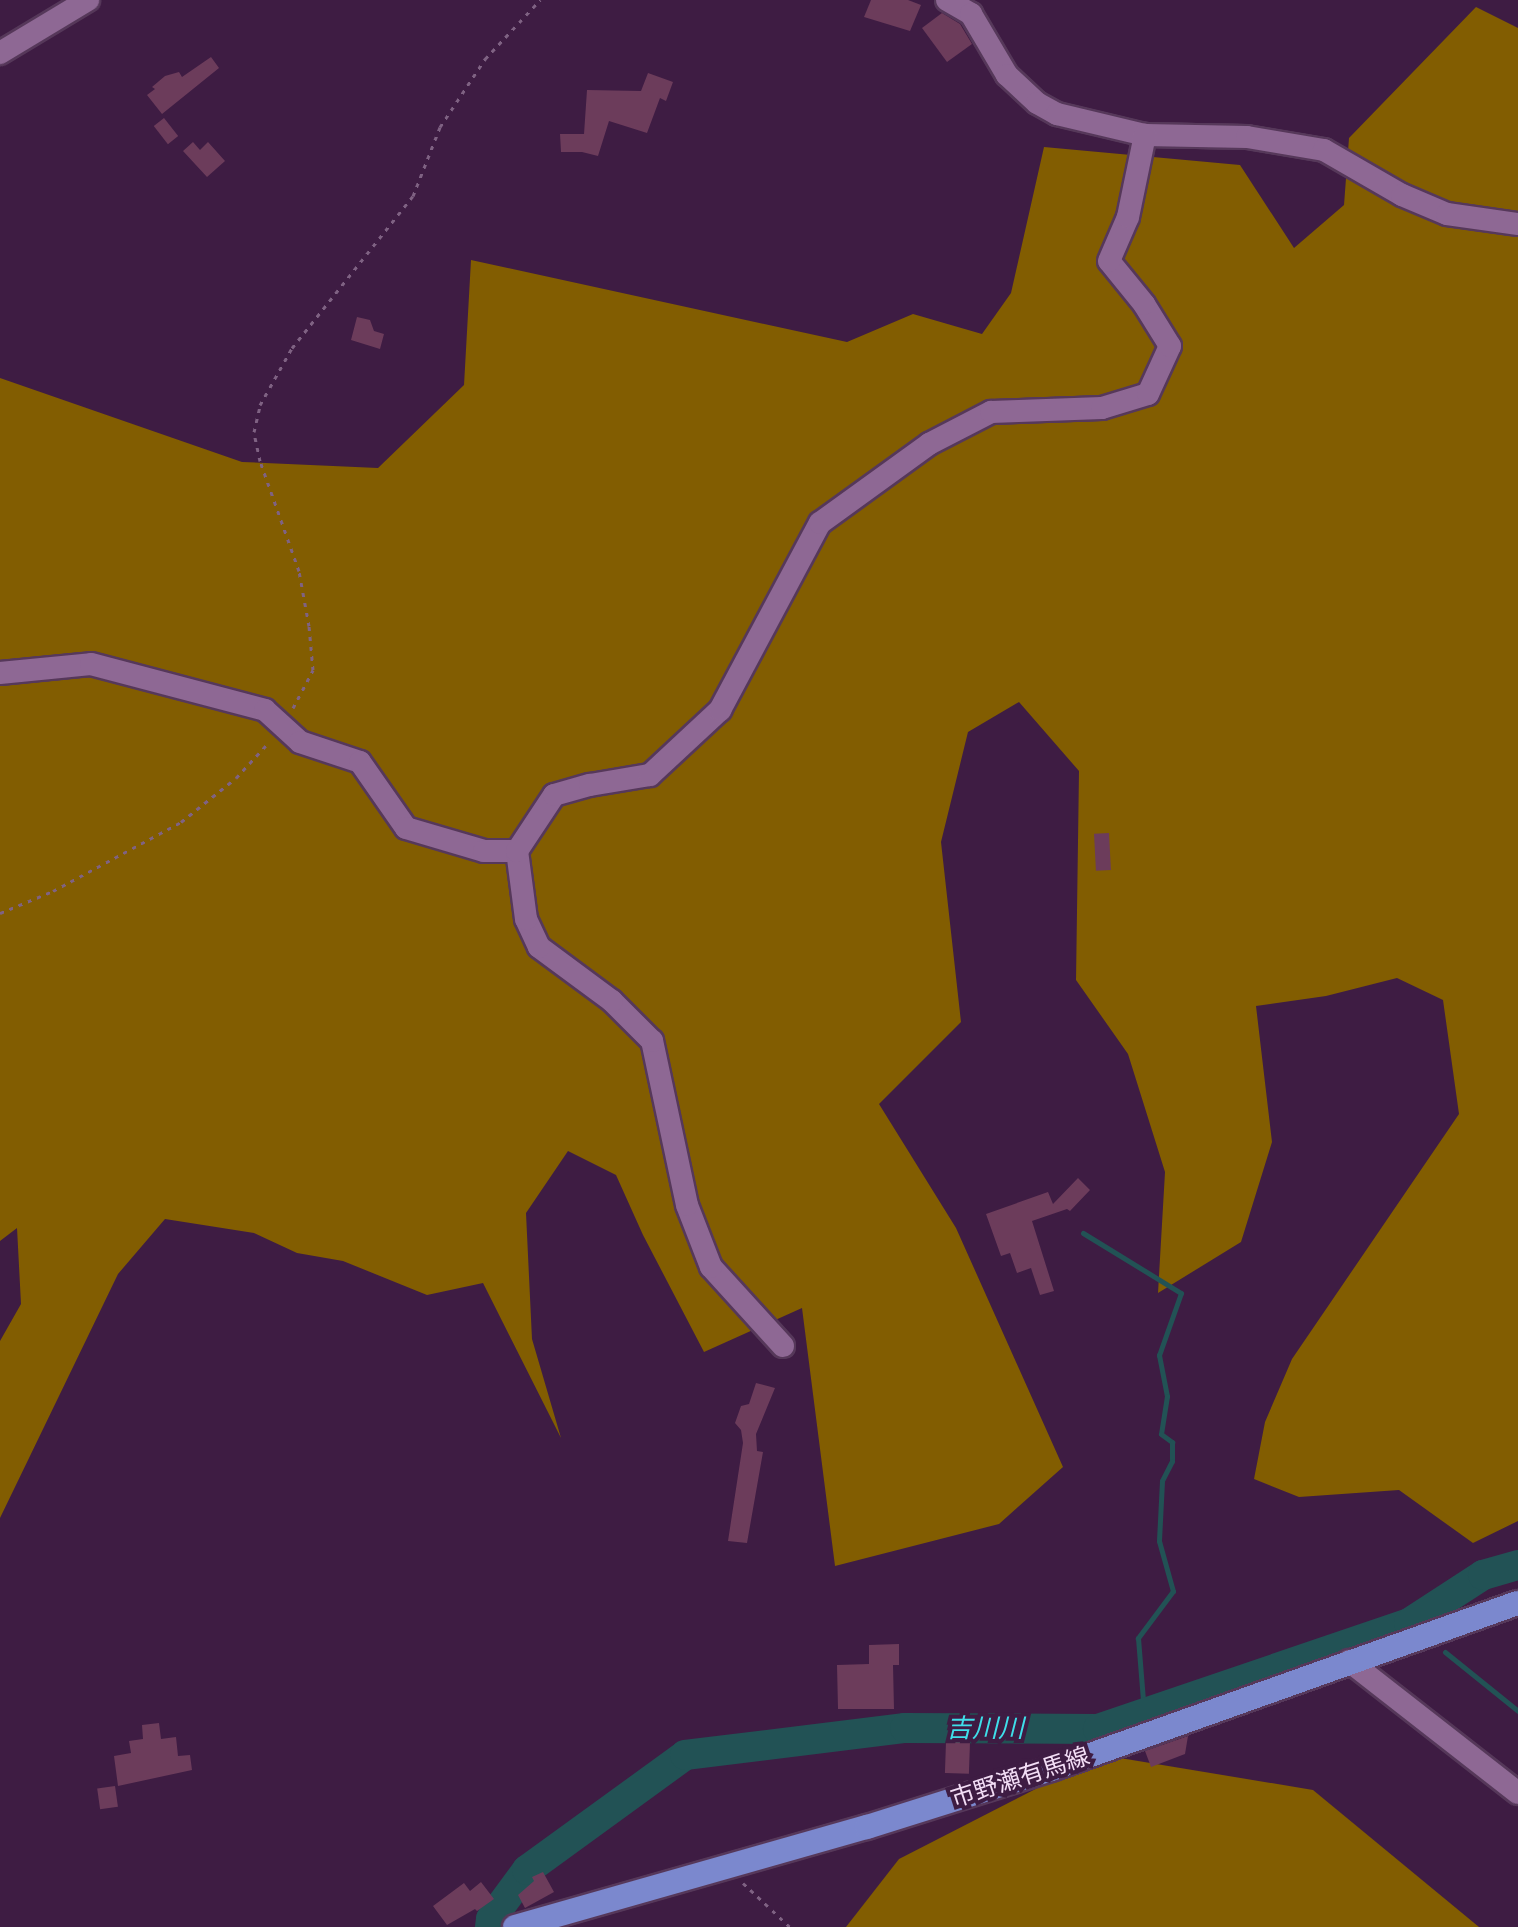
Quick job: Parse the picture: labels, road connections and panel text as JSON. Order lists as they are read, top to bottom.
{
  "streets": {
    "main road": ["市野瀬有馬線"]
  },
  "water": ["吉川川"]
}
